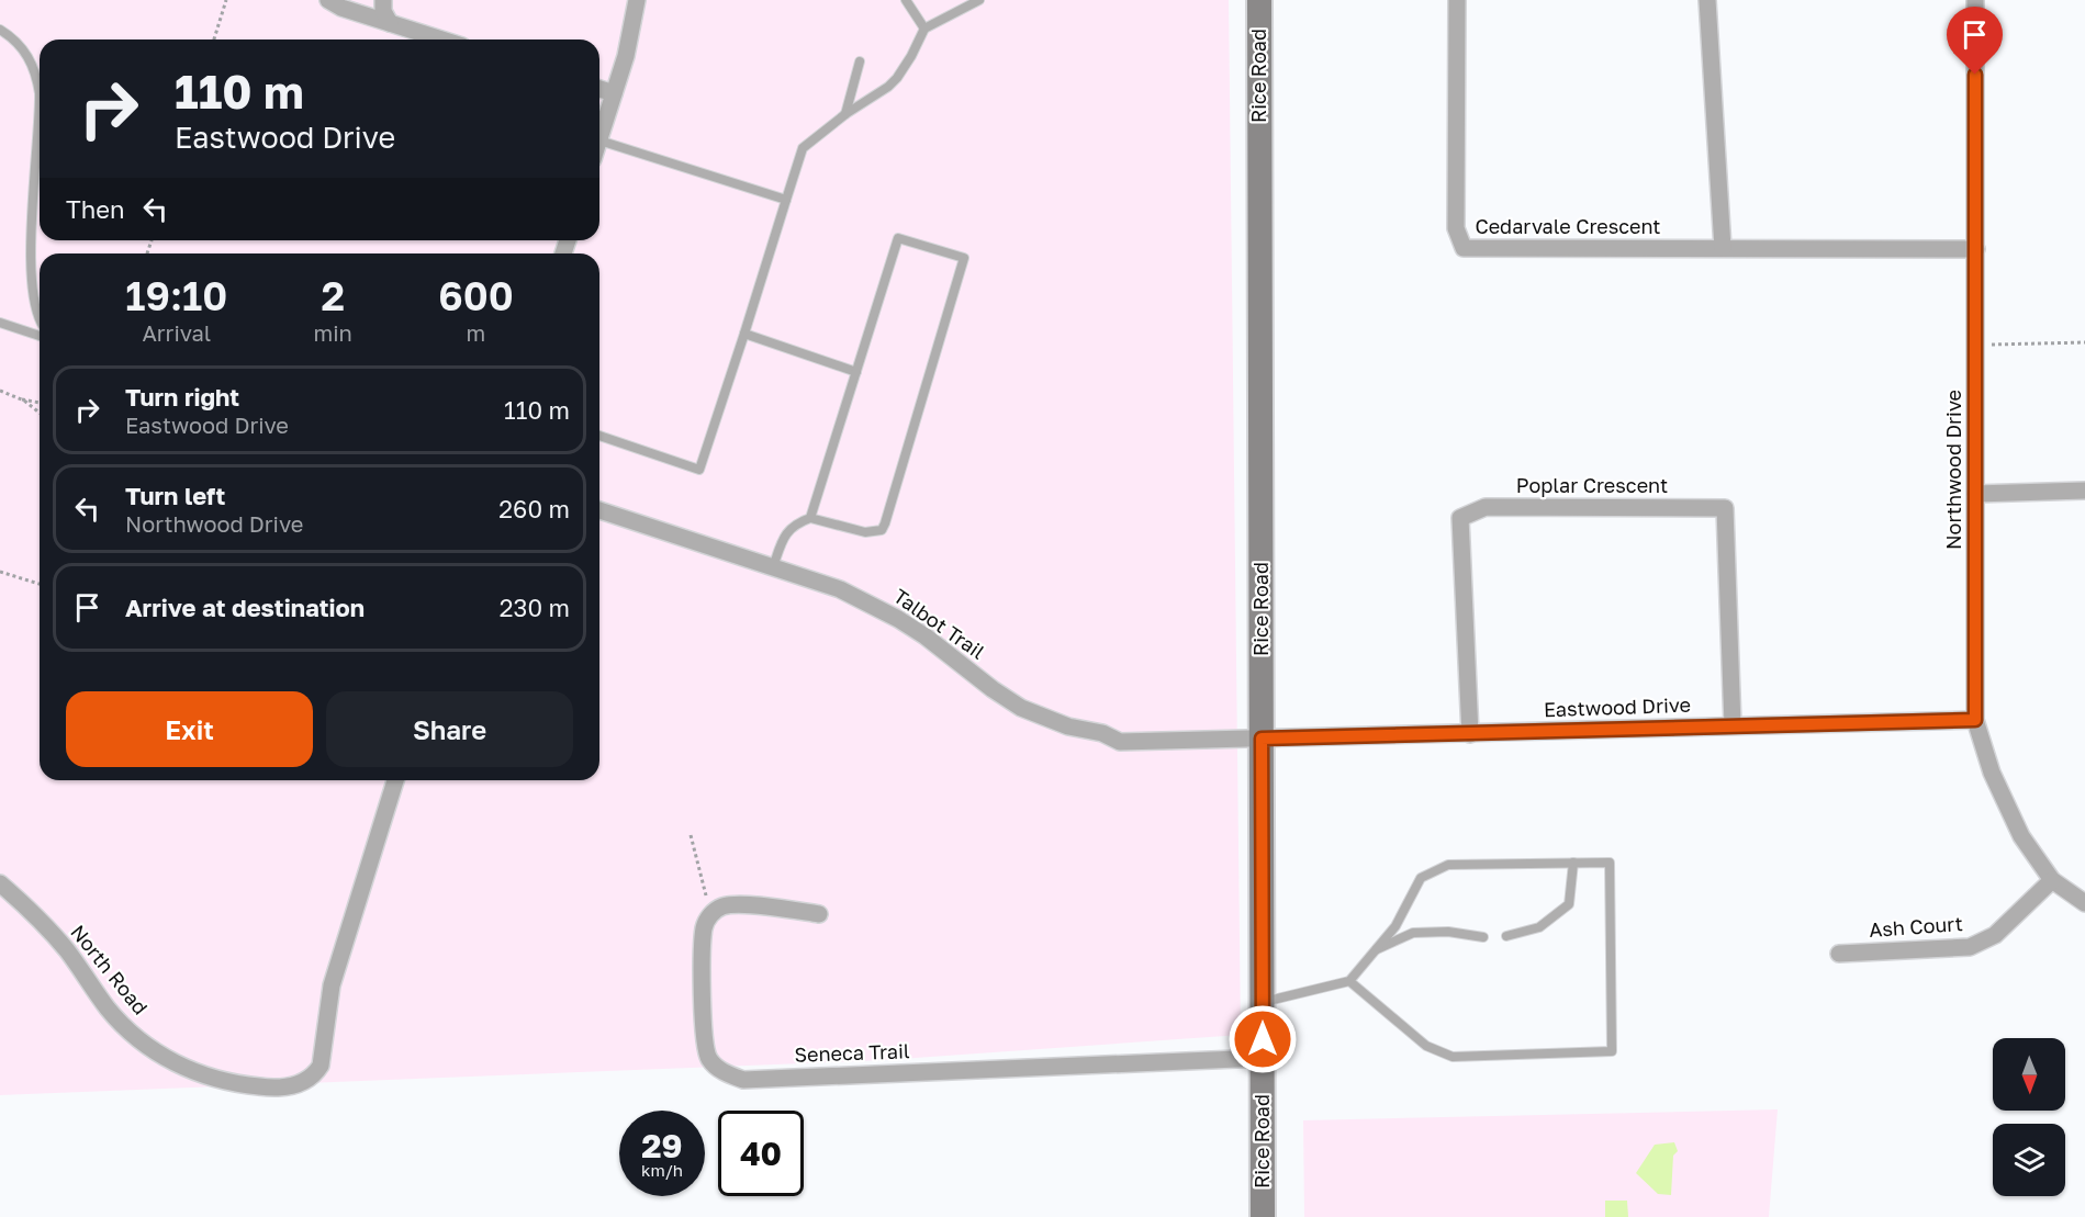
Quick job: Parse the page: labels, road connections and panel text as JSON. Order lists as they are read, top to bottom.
{
  "streets": {
    "street": [
      "Rice Road",
      "Cedarvale Crescent",
      "Northwood Drive",
      "Poplar Crescent",
      "Talbot Trail",
      "Eastwood Drive",
      "Ash Court",
      "North Road",
      "Seneca Trail"
    ]
  },
  "crossings": [
    ["Rice Road", "Talbot Trail"],
    ["Rice Road", "Eastwood Drive"],
    ["Rice Road", "Seneca Trail"],
    ["Cedarvale Crescent", "Northwood Drive"],
    ["Northwood Drive", "Eastwood Drive"],
    ["Northwood Drive", "Ash Court"],
    ["Poplar Crescent", "Eastwood Drive"],
    ["Talbot Trail", "Eastwood Drive"]
  ],
  "north": "bottom",
  "page": {
    "turn": ["110 m", "Eastwood Drive"],
    "then": "Then",
    "eta": [
      "19:10",
      "Arrival",
      "2",
      "min",
      "600",
      "m"
    ],
    "list": [
      {
        "name": "Turn right",
        "note": "Eastwood Drive",
        "value": "110 m"
      },
      {
        "name": "Turn left",
        "note": "Northwood Drive",
        "value": "260 m"
      },
      {
        "name": "Arrive at destination",
        "value": "230 m"
      }
    ],
    "buttons": ["Exit", "Share"],
    "speed": "29 km/h",
    "limit": "40"
  }
}
